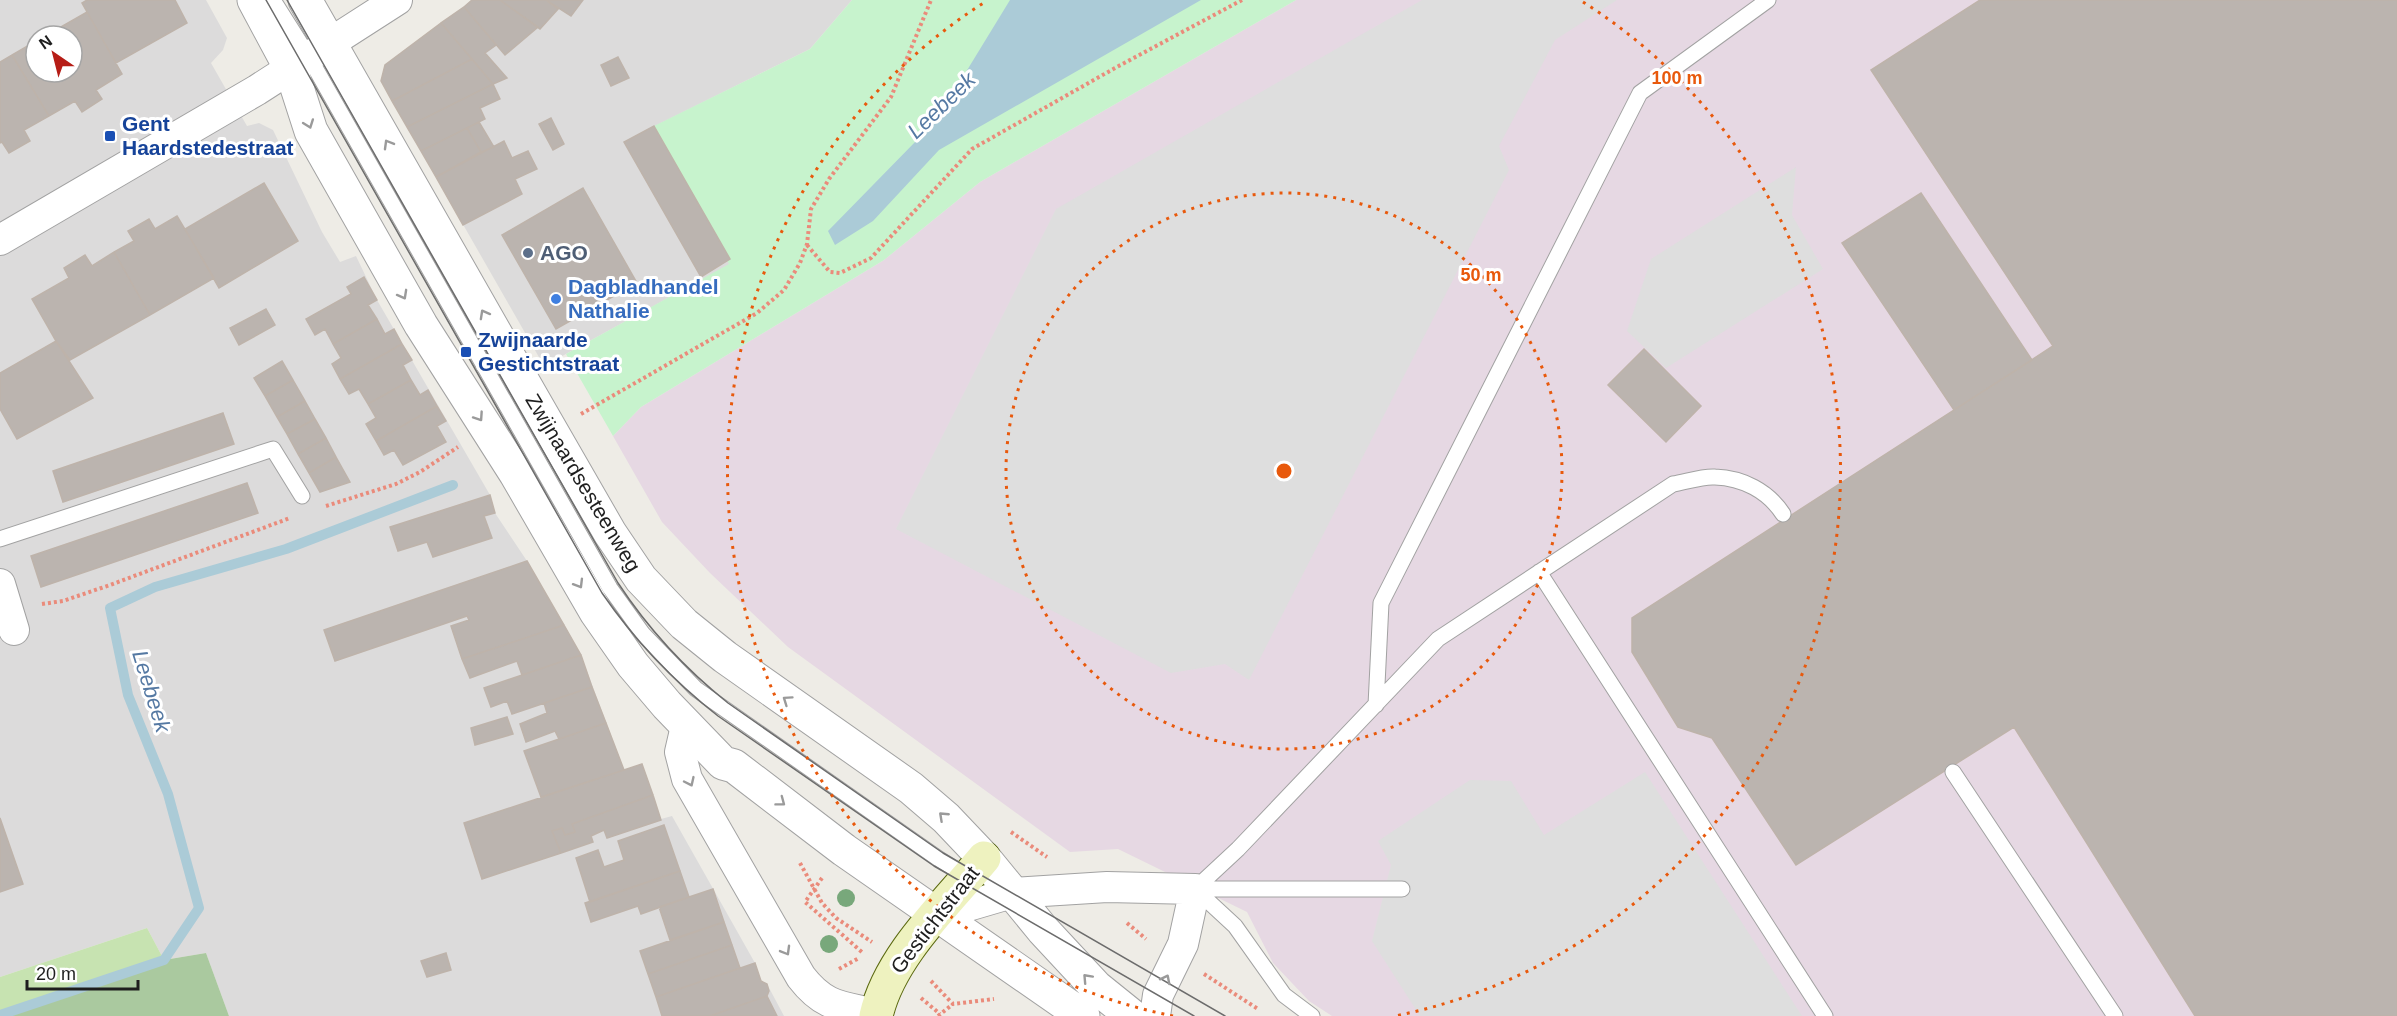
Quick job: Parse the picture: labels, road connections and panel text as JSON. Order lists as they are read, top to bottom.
{
  "streets": {
    "main road": ["Gestichtstraat"],
    "street": ["Zwijnaardsesteenweg"]
  },
  "crossings": [
    ["Zwijnaardsesteenweg", "Gestichtstraat"]
  ],
  "water": ["Leebeek"],
  "places": {
    "transit": ["Gent Haardstedestraat", "Zwijnaarde Gestichtstraat"],
    "other": ["AGO", "Dagbladhandel Nathalie"]
  },
  "scale_bar": "20 m",
  "north": "top left",
  "rings": ["100 m", "50 m"]
}
